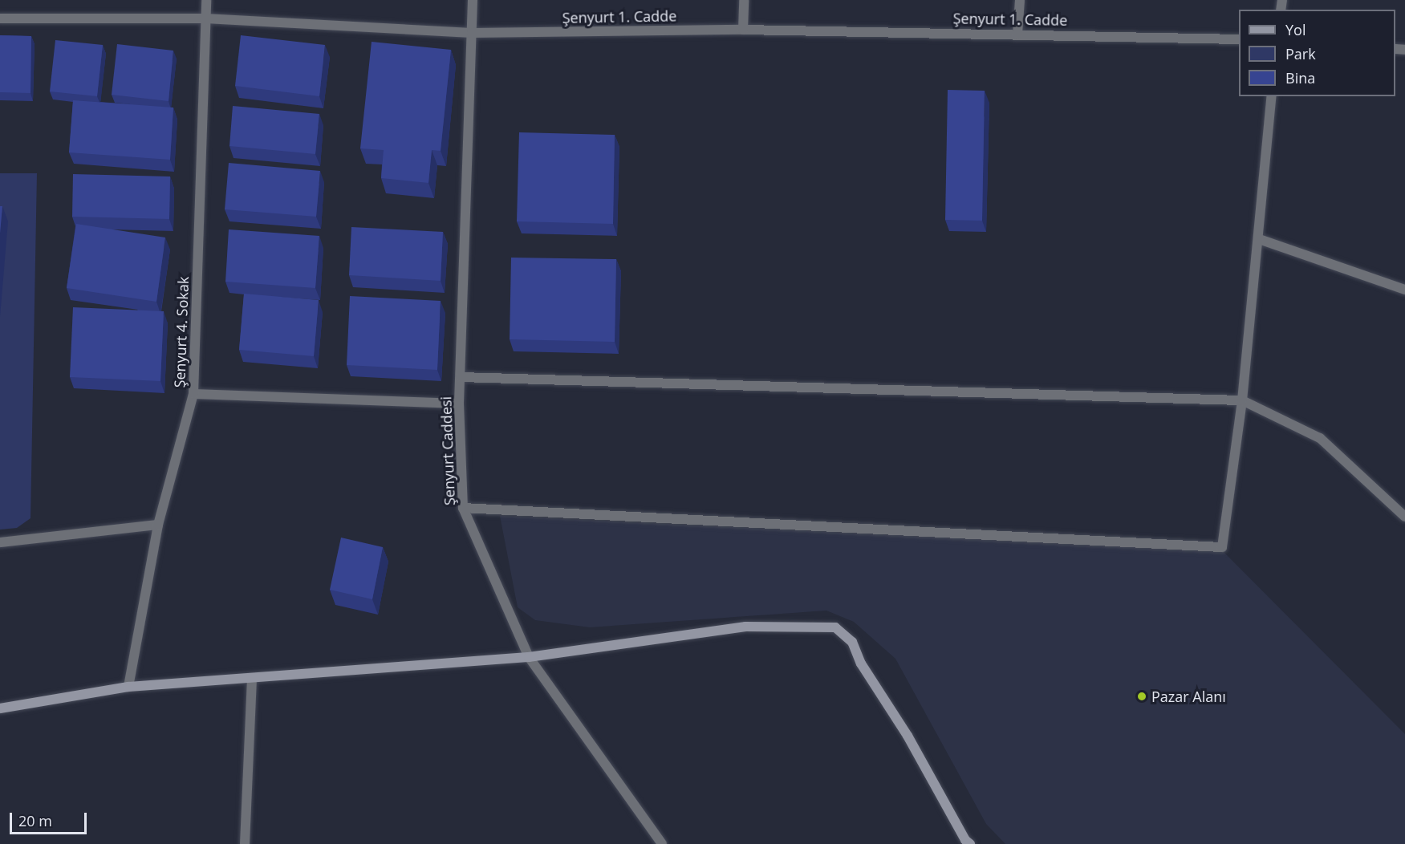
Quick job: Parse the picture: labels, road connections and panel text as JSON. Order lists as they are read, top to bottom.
{
  "streets": {
    "street": ["Şenyurt 1. Cadde", "Şenyurt 4. Sokak", "Şenyurt Caddesi"]
  },
  "crossings": [
    ["Şenyurt 1. Cadde", "Şenyurt 4. Sokak"],
    ["Şenyurt 1. Cadde", "Şenyurt Caddesi"]
  ],
  "places": ["Pazar Alanı"],
  "legend": ["Yol", "Park", "Bina"],
  "scale_bar": "20 m"
}
